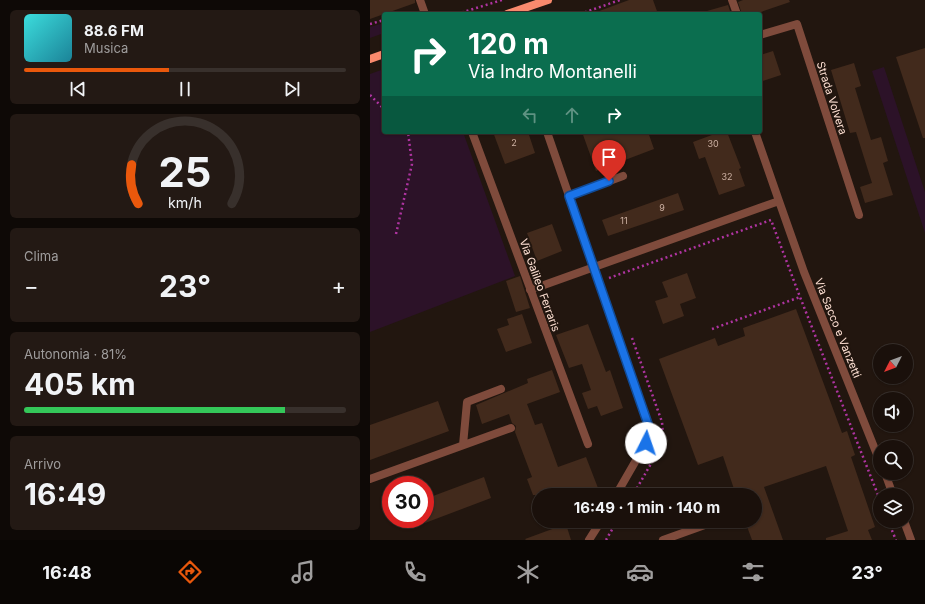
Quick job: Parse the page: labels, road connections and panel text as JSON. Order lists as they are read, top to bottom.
{
  "streets": {
    "street": ["Strada Volvera", "Via Galileo Ferraris", "Via Sacco e Vanzetti"]
  },
  "house_numbers": [
    "2",
    "30",
    "32",
    "9",
    "11"
  ],
  "north": "bottom left",
  "page": {
    "turn": ["120 m", "Via Indro Montanelli"],
    "song": ["88.6 FM", "Musica"],
    "tile": [
      "Clima",
      ["Autonomia · 81%", "405 km"],
      ["Arrivo", "16:49"]
    ],
    "heat": ["−", "23°", "+"],
    "limit": "30",
    "trip": "16:49 · 1 min · 140 m",
    "tabs": ["16:48", "23°"],
    "gauge": ["25", "km/h"]
  }
}
